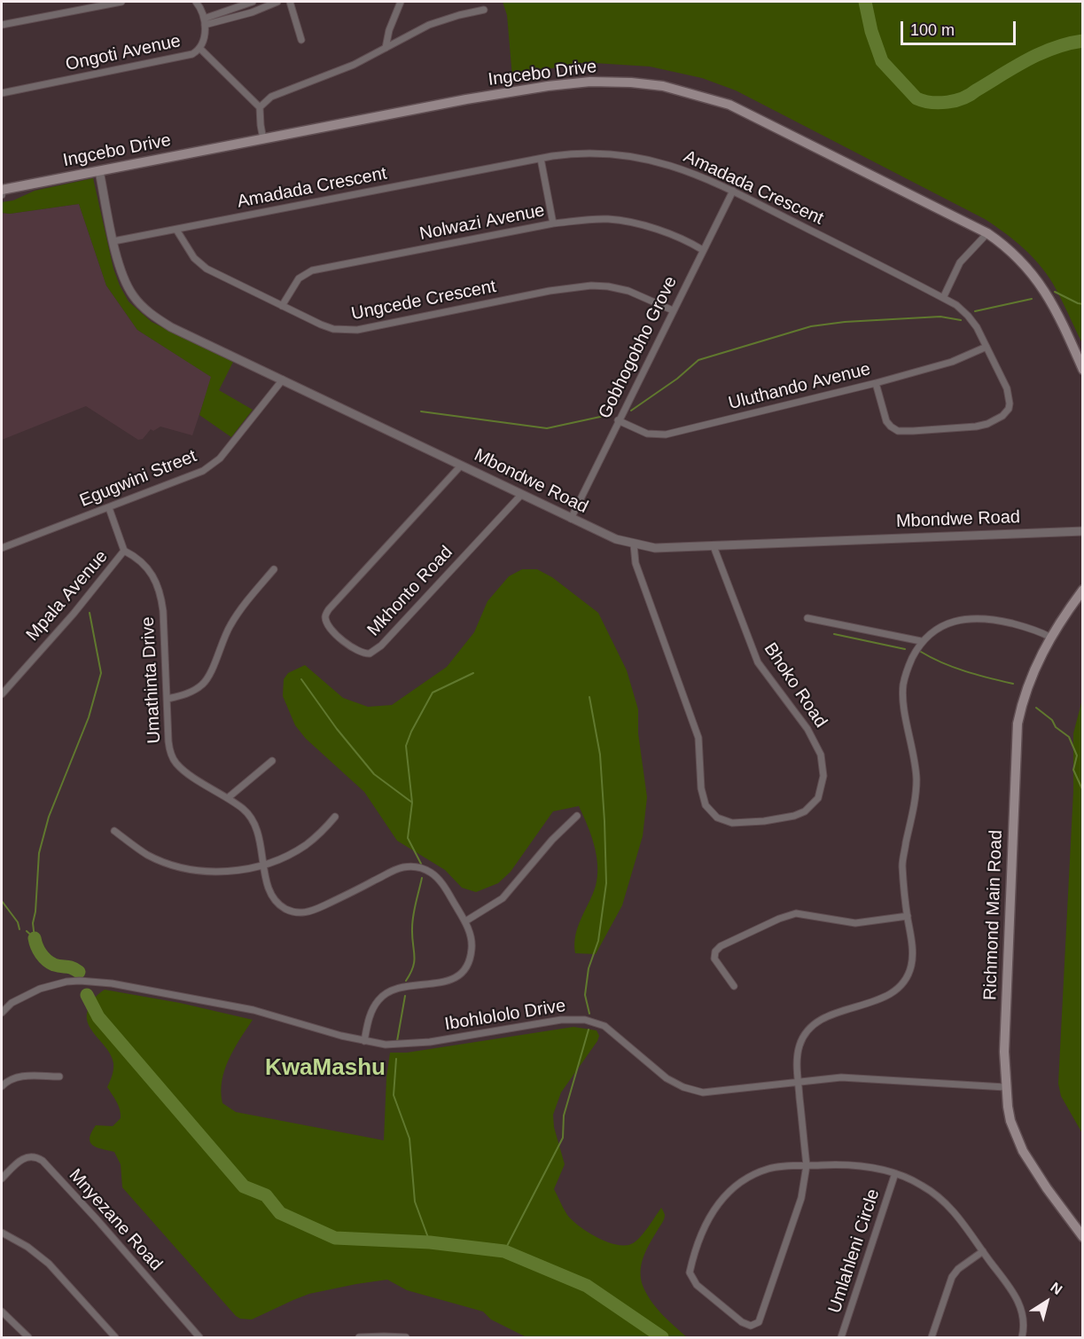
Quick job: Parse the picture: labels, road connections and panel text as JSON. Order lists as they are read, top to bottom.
{
  "streets": {
    "main road": ["Ingcebo Drive", "Richmond Main Road"],
    "street": [
      "Ongoti Avenue",
      "Amadada Crescent",
      "Nolwazi Avenue",
      "Ungcede Crescent",
      "Gobhogobho Grove",
      "Uluthando Avenue",
      "Egugwini Street",
      "Mbondwe Road",
      "Mkhonto Road",
      "Mpala Avenue",
      "Umathinta Drive",
      "Bhoko Road",
      "Ibohlololo Drive",
      "Mnyezane Road",
      "Umlahleni Circle"
    ]
  },
  "crossings": [
    ["Ingcebo Drive", "Mbondwe Road"],
    ["Amadada Crescent", "Ungcede Crescent"],
    ["Amadada Crescent", "Gobhogobho Grove"],
    ["Amadada Crescent", "Uluthando Avenue"],
    ["Amadada Crescent", "Mbondwe Road"],
    ["Nolwazi Avenue", "Ungcede Crescent"],
    ["Nolwazi Avenue", "Gobhogobho Grove"],
    ["Ungcede Crescent", "Gobhogobho Grove"],
    ["Gobhogobho Grove", "Uluthando Avenue"],
    ["Gobhogobho Grove", "Mbondwe Road"],
    ["Egugwini Street", "Mbondwe Road"],
    ["Egugwini Street", "Mpala Avenue"],
    ["Mbondwe Road", "Mkhonto Road"],
    ["Mbondwe Road", "Bhoko Road"],
    ["Mpala Avenue", "Umathinta Drive"],
    ["Umathinta Drive", "Ibohlololo Drive"],
    ["Richmond Main Road", "Ibohlololo Drive"]
  ],
  "districts": ["KwaMashu"],
  "scale_bar": "100 m",
  "north": "top right"
}
